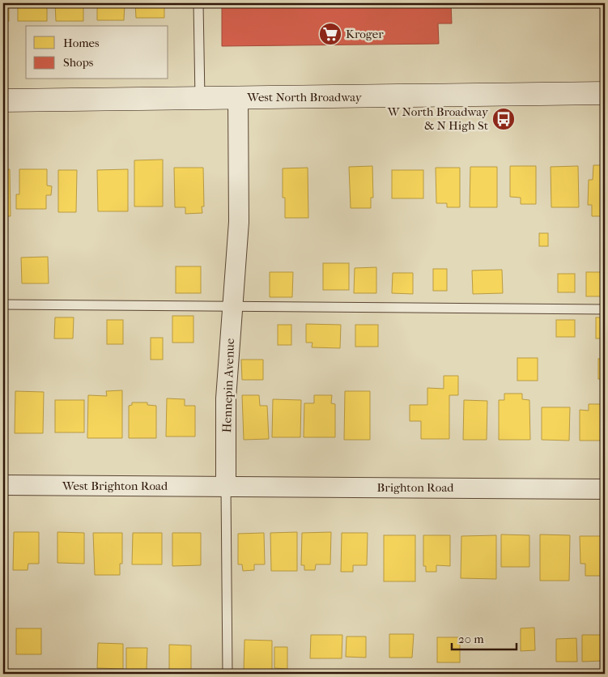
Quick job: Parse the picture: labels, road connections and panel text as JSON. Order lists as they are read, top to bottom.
{
  "streets": {
    "main road": ["West North Broadway"],
    "street": ["Hennepin Avenue", "West Brighton Road", "Brighton Road"]
  },
  "crossings": [
    ["West North Broadway", "Hennepin Avenue"],
    ["Hennepin Avenue", "West Brighton Road"],
    ["Hennepin Avenue", "Brighton Road"],
    ["West Brighton Road", "Brighton Road"]
  ],
  "places": {
    "supermarket": ["Kroger"],
    "bus stop": ["W North Broadway & N High St"]
  },
  "legend": ["Homes", "Shops"],
  "scale_bar": "20 m"
}
